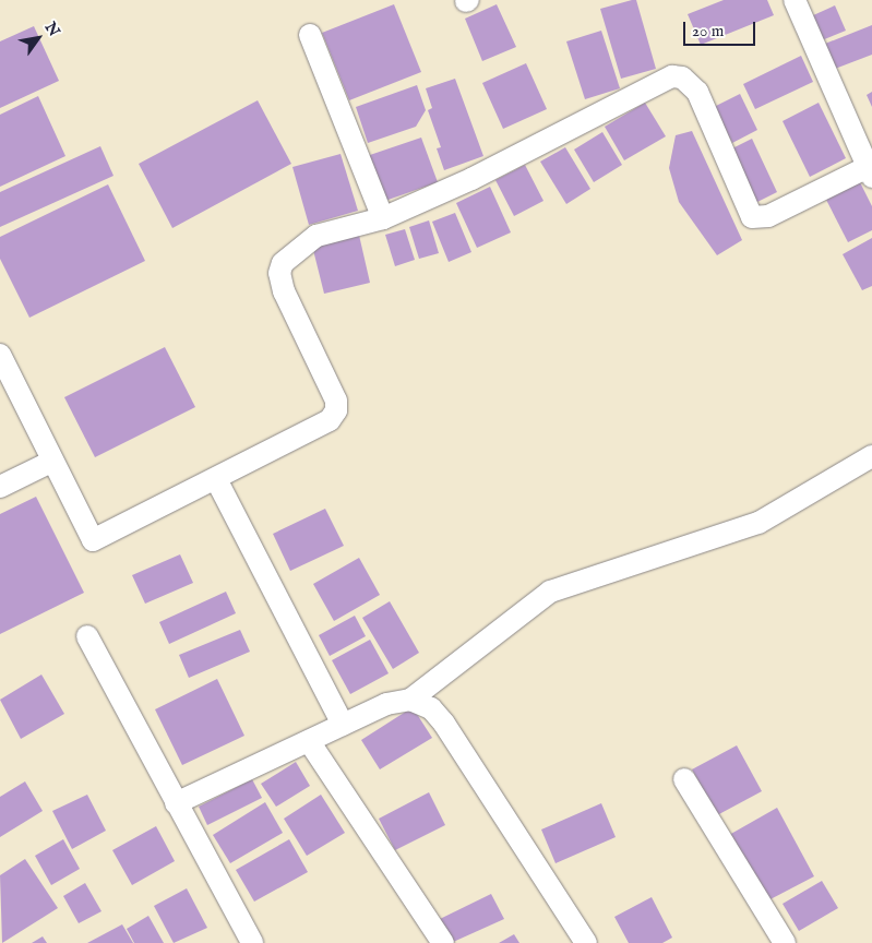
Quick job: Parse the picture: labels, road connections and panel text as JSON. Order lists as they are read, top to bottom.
{
  "scale_bar": "20 m",
  "north": "top right"
}
